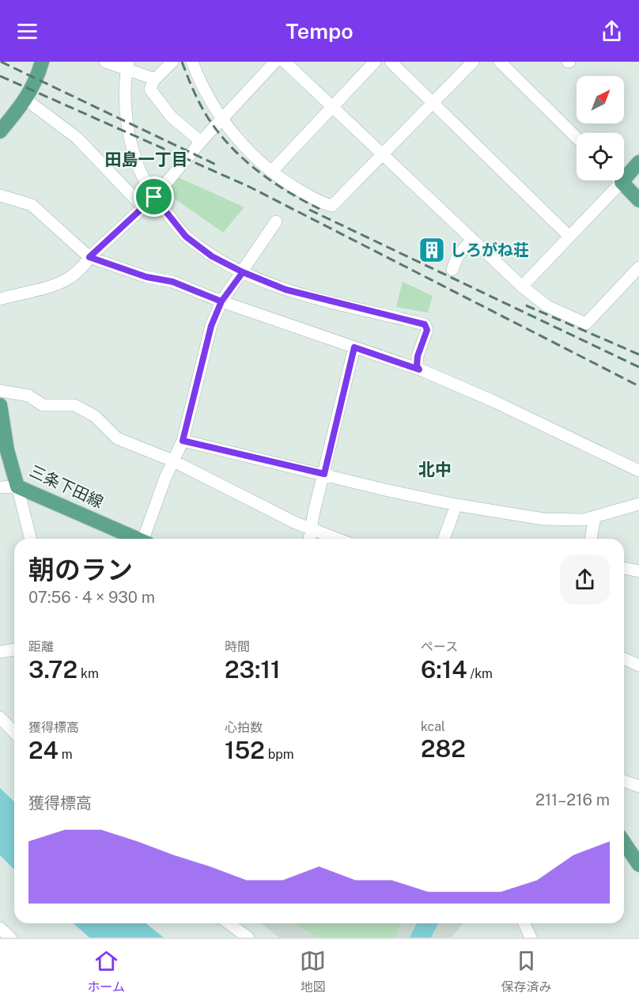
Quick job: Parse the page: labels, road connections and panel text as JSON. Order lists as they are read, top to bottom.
{
  "streets": {
    "main road": ["三条下田線"]
  },
  "districts": ["田島一丁目", "北中"],
  "places": {
    "building": ["しろがね荘"]
  },
  "north": "top right",
  "page": {
    "header": "Tempo",
    "heading": ["朝のラン", "07:56 · 4 × 930 m"],
    "stats": [
      ["距離", "3.72 km"],
      ["時間", "23:11"],
      ["ペース", "6:14 /km"],
      ["獲得標高", "24 m"],
      ["心拍数", "152 bpm"],
      ["kcal", "282"]
    ],
    "chart": ["獲得標高", "211–216 m"],
    "tabs": ["ホーム", "地図", "保存済み"]
  }
}
